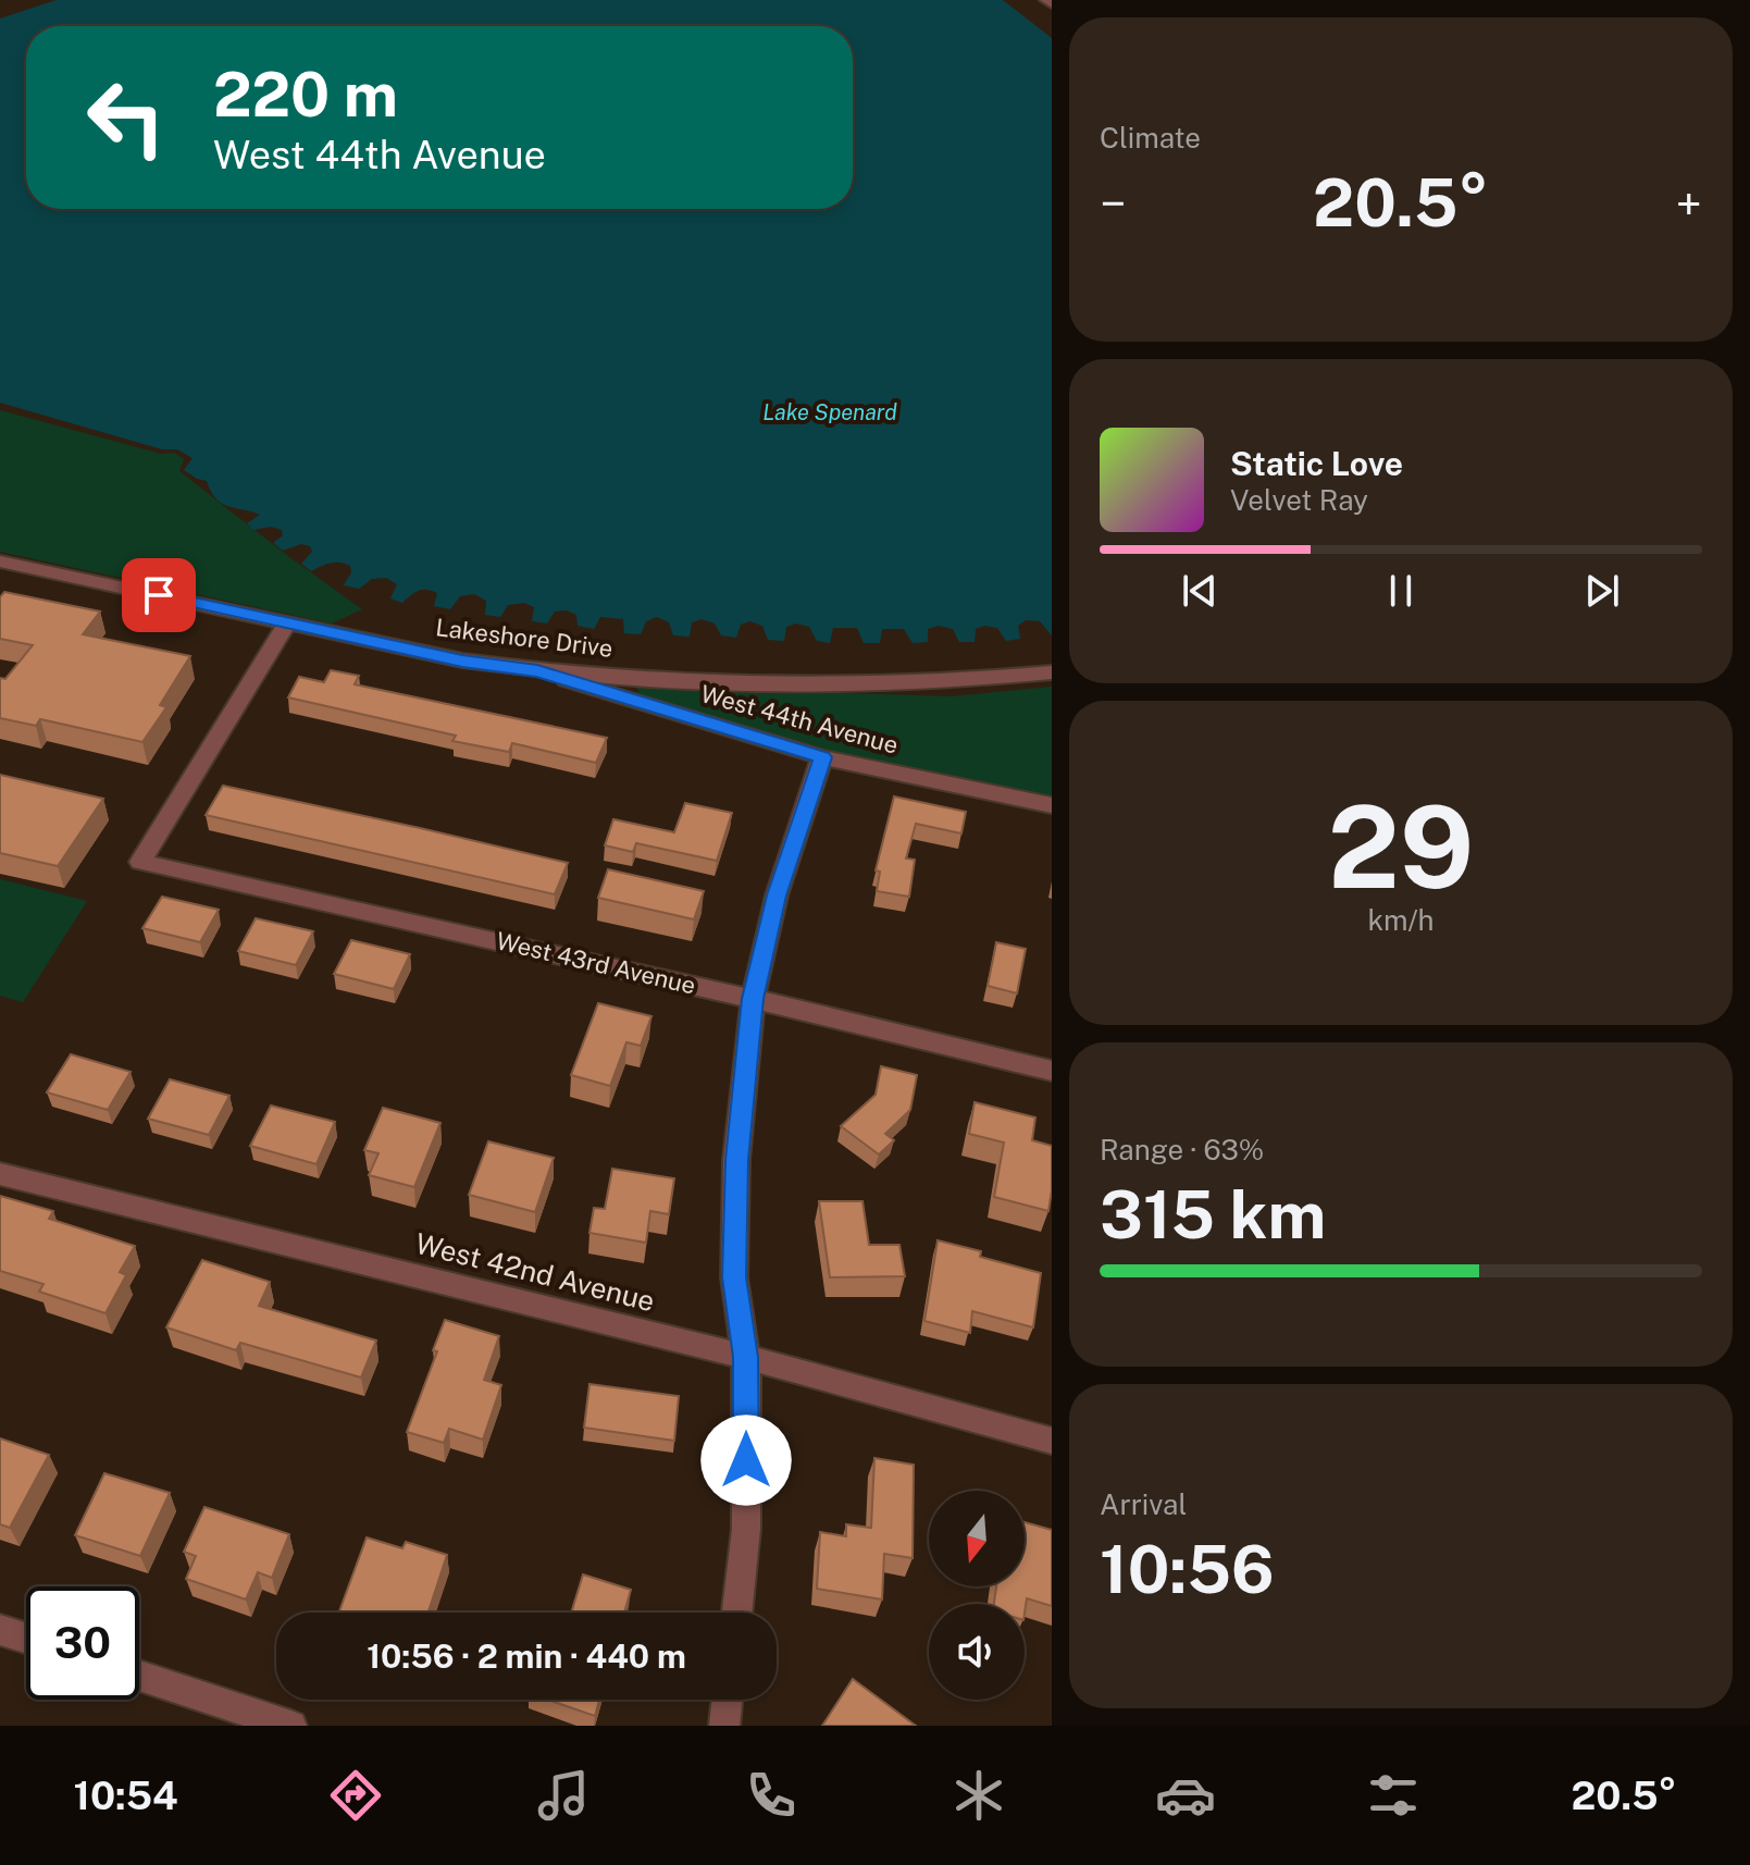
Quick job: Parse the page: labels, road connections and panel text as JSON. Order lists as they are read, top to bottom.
{
  "streets": {
    "street": [
      "Lakeshore Drive",
      "West 44th Avenue",
      "West 43rd Avenue",
      "West 42nd Avenue"
    ]
  },
  "crossings": [
    ["Lakeshore Drive", "West 44th Avenue"],
    ["Lakeshore Drive", "West 43rd Avenue"]
  ],
  "water": ["Lake Spenard"],
  "north": "bottom",
  "page": {
    "tile": [
      "Climate",
      ["29", "km/h"],
      ["Range · 63%", "315 km"],
      ["Arrival", "10:56"]
    ],
    "turn": ["220 m", "West 44th Avenue"],
    "heat": ["−", "20.5°", "+"],
    "song": ["Static Love", "Velvet Ray"],
    "limit": "30",
    "trip": "10:56 · 2 min · 440 m",
    "tabs": ["10:54", "20.5°"]
  }
}
